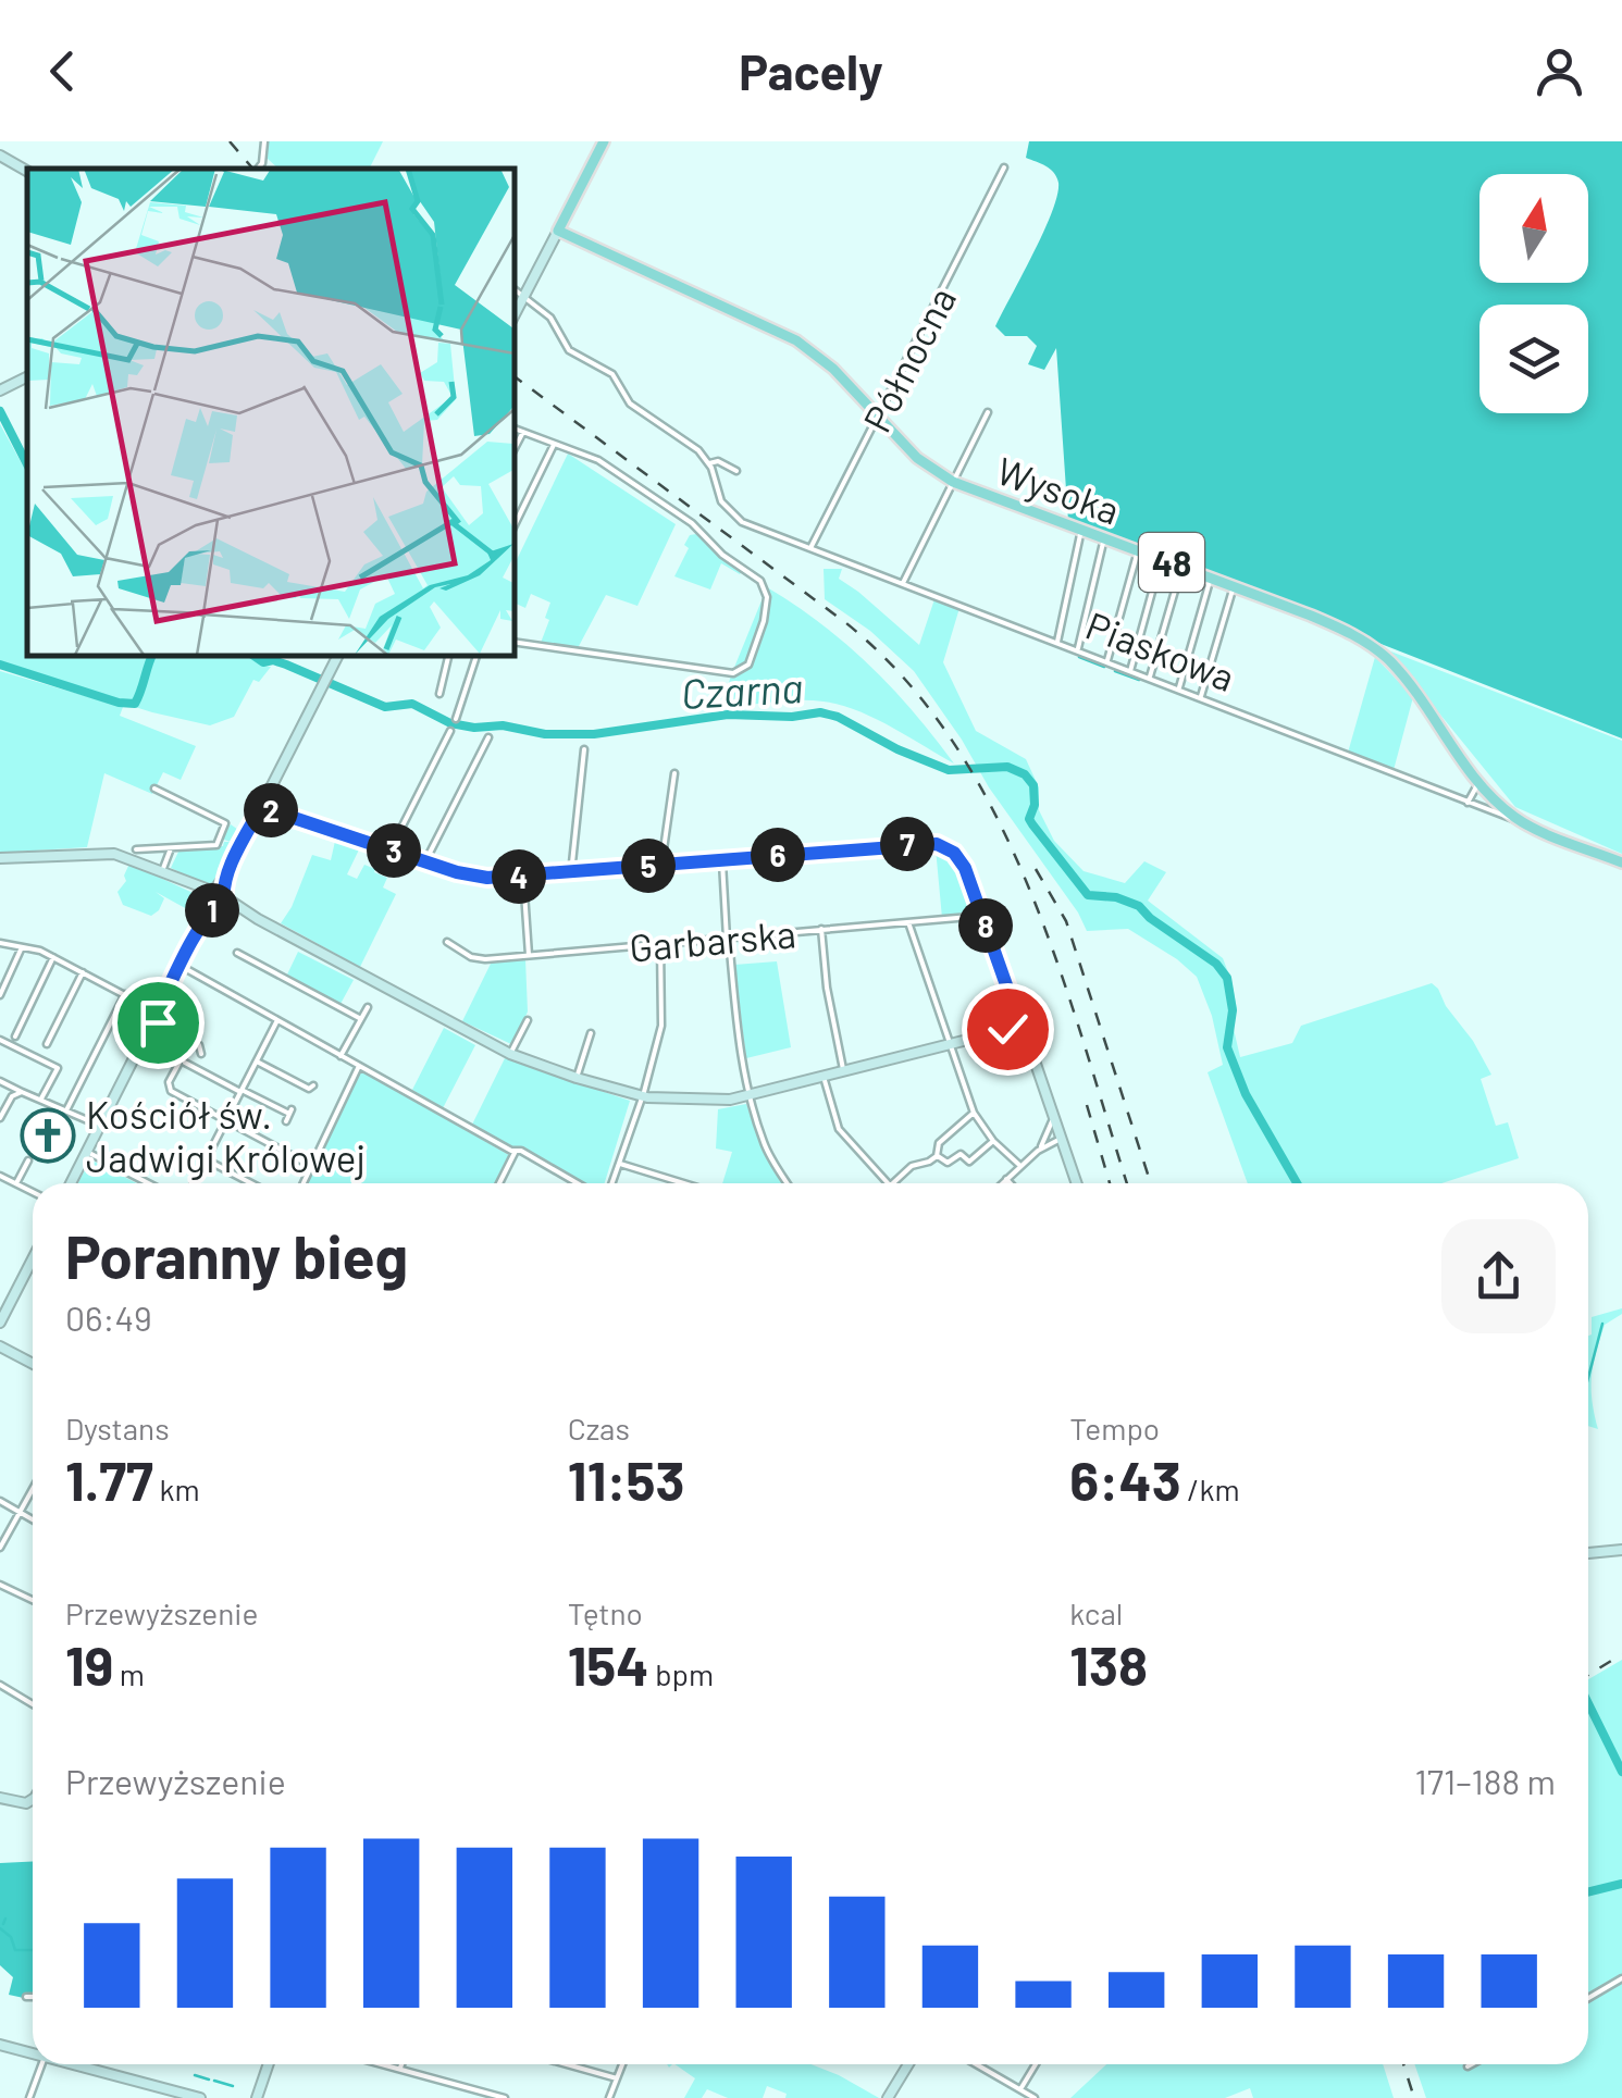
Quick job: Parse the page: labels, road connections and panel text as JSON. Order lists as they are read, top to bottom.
{
  "streets": {
    "main road": ["Wysoka", "48", "Piaskowa"],
    "street": ["Północna", "Garbarska"]
  },
  "crossings": [
    ["Północna", "Wysoka"],
    ["Północna", "Piaskowa"],
    ["Wysoka", "Piaskowa"]
  ],
  "water": ["Czarna"],
  "places": {
    "church": ["Kościół św. Jadwigi Królowej"]
  },
  "north": "top",
  "page": {
    "header": "Pacely",
    "pins": [
      "2",
      "7",
      "3",
      "6",
      "5",
      "4",
      "1",
      "8"
    ],
    "heading": ["Poranny bieg", "06:49"],
    "stats": [
      ["Dystans", "1.77 km"],
      ["Czas", "11:53"],
      ["Tempo", "6:43 /km"],
      ["Przewyższenie", "19 m"],
      ["Tętno", "154 bpm"],
      ["kcal", "138"]
    ],
    "chart": ["Przewyższenie", "171–188 m"]
  }
}
